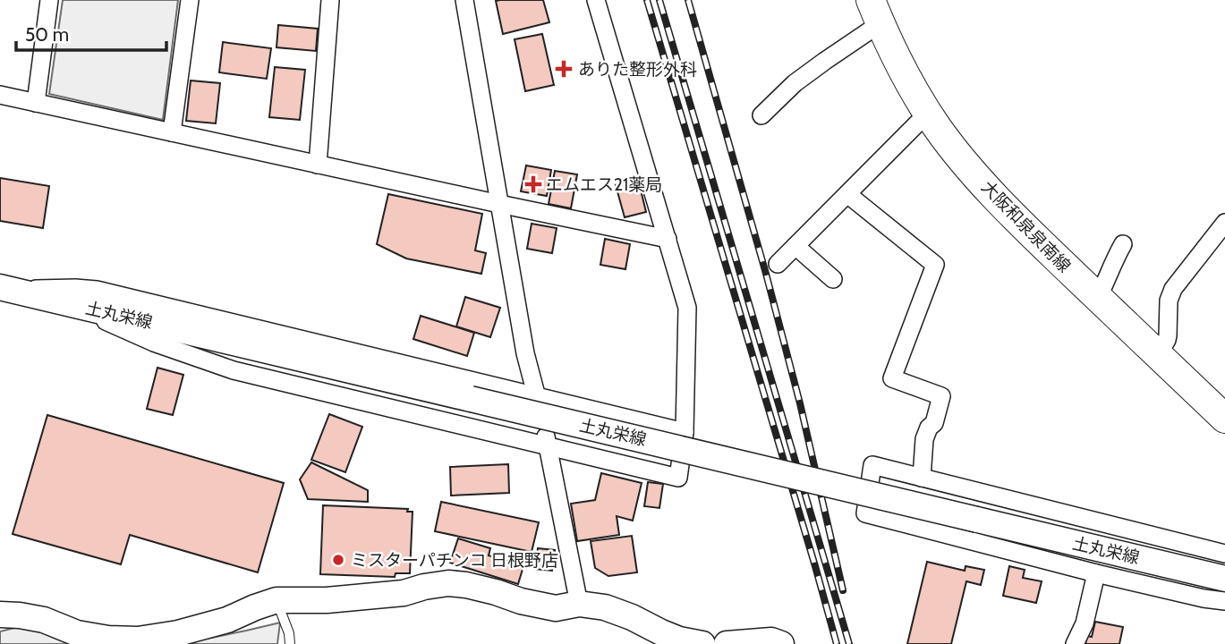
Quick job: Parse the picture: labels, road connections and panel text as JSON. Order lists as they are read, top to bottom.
{
  "streets": {
    "main road": ["大阪和泉泉南線", "土丸栄線"]
  },
  "places": {
    "health": ["ありた整形外科", "エムエス21薬局"],
    "other": ["ミスターパチンコ 日根野店"]
  },
  "scale_bar": "50 m"
}
